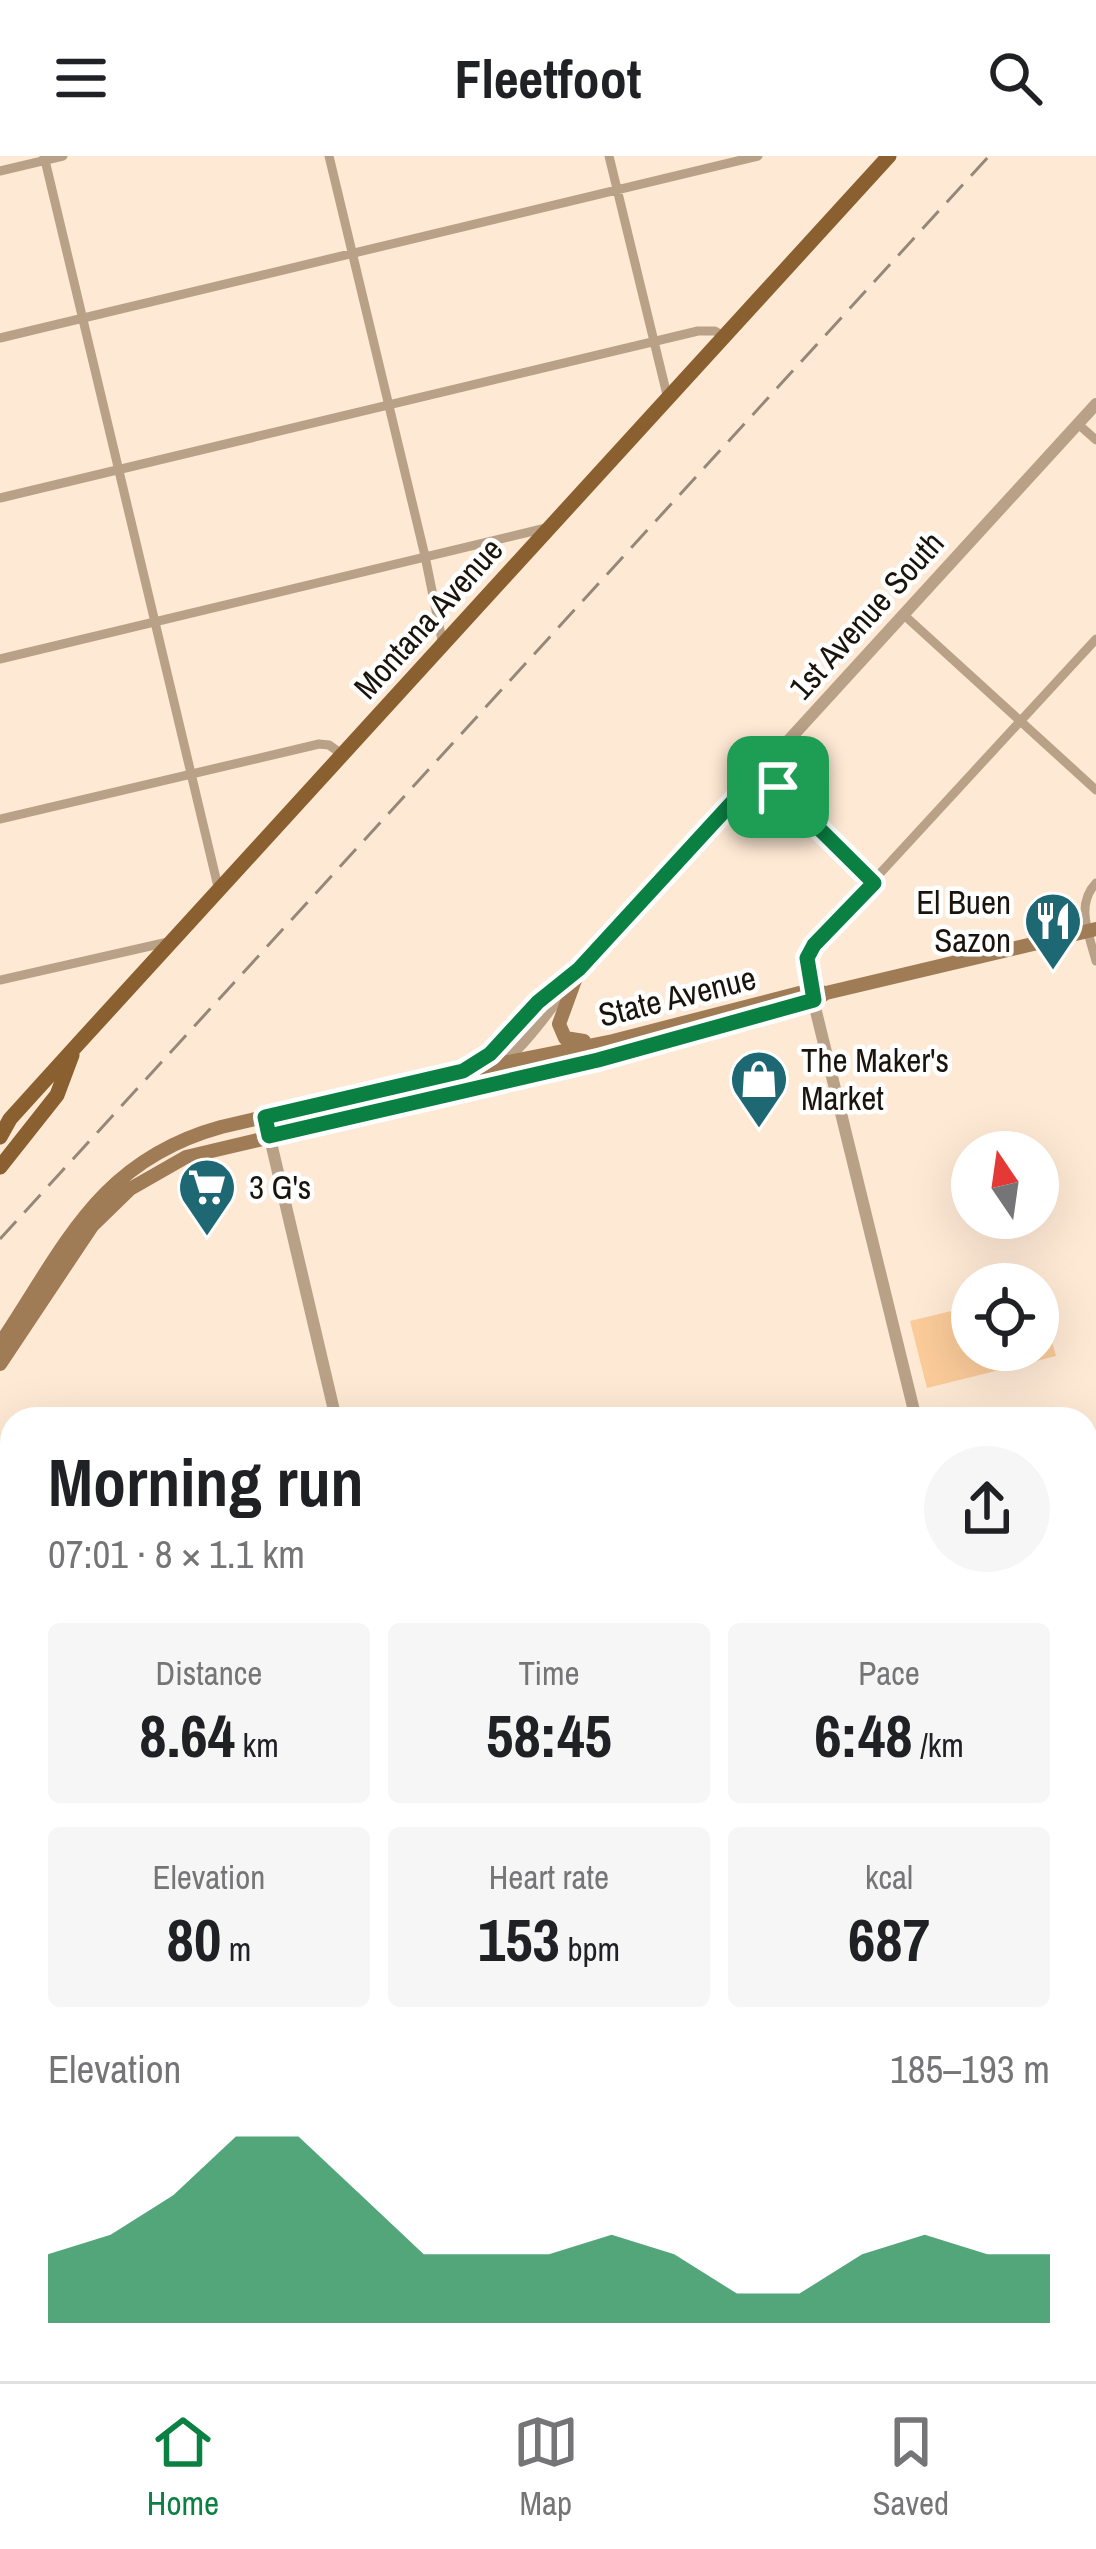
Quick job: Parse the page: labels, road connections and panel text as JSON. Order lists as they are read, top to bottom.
{
  "streets": {
    "main road": ["Montana Avenue", "State Avenue"],
    "street": ["1st Avenue South"]
  },
  "crossings": [
    ["1st Avenue South", "State Avenue"]
  ],
  "places": {
    "restaurant": ["El Buen Sazon"],
    "shop": ["The Maker's Market"],
    "supermarket": ["3 G's"]
  },
  "north": "top",
  "page": {
    "header": "Fleetfoot",
    "heading": ["Morning run", "07:01 · 8 × 1.1 km"],
    "stats": [
      ["Distance", "8.64 km"],
      ["Time", "58:45"],
      ["Pace", "6:48 /km"],
      ["Elevation", "80 m"],
      ["Heart rate", "153 bpm"],
      ["kcal", "687"]
    ],
    "chart": ["Elevation", "185–193 m"],
    "tabs": ["Home", "Map", "Saved"]
  }
}
